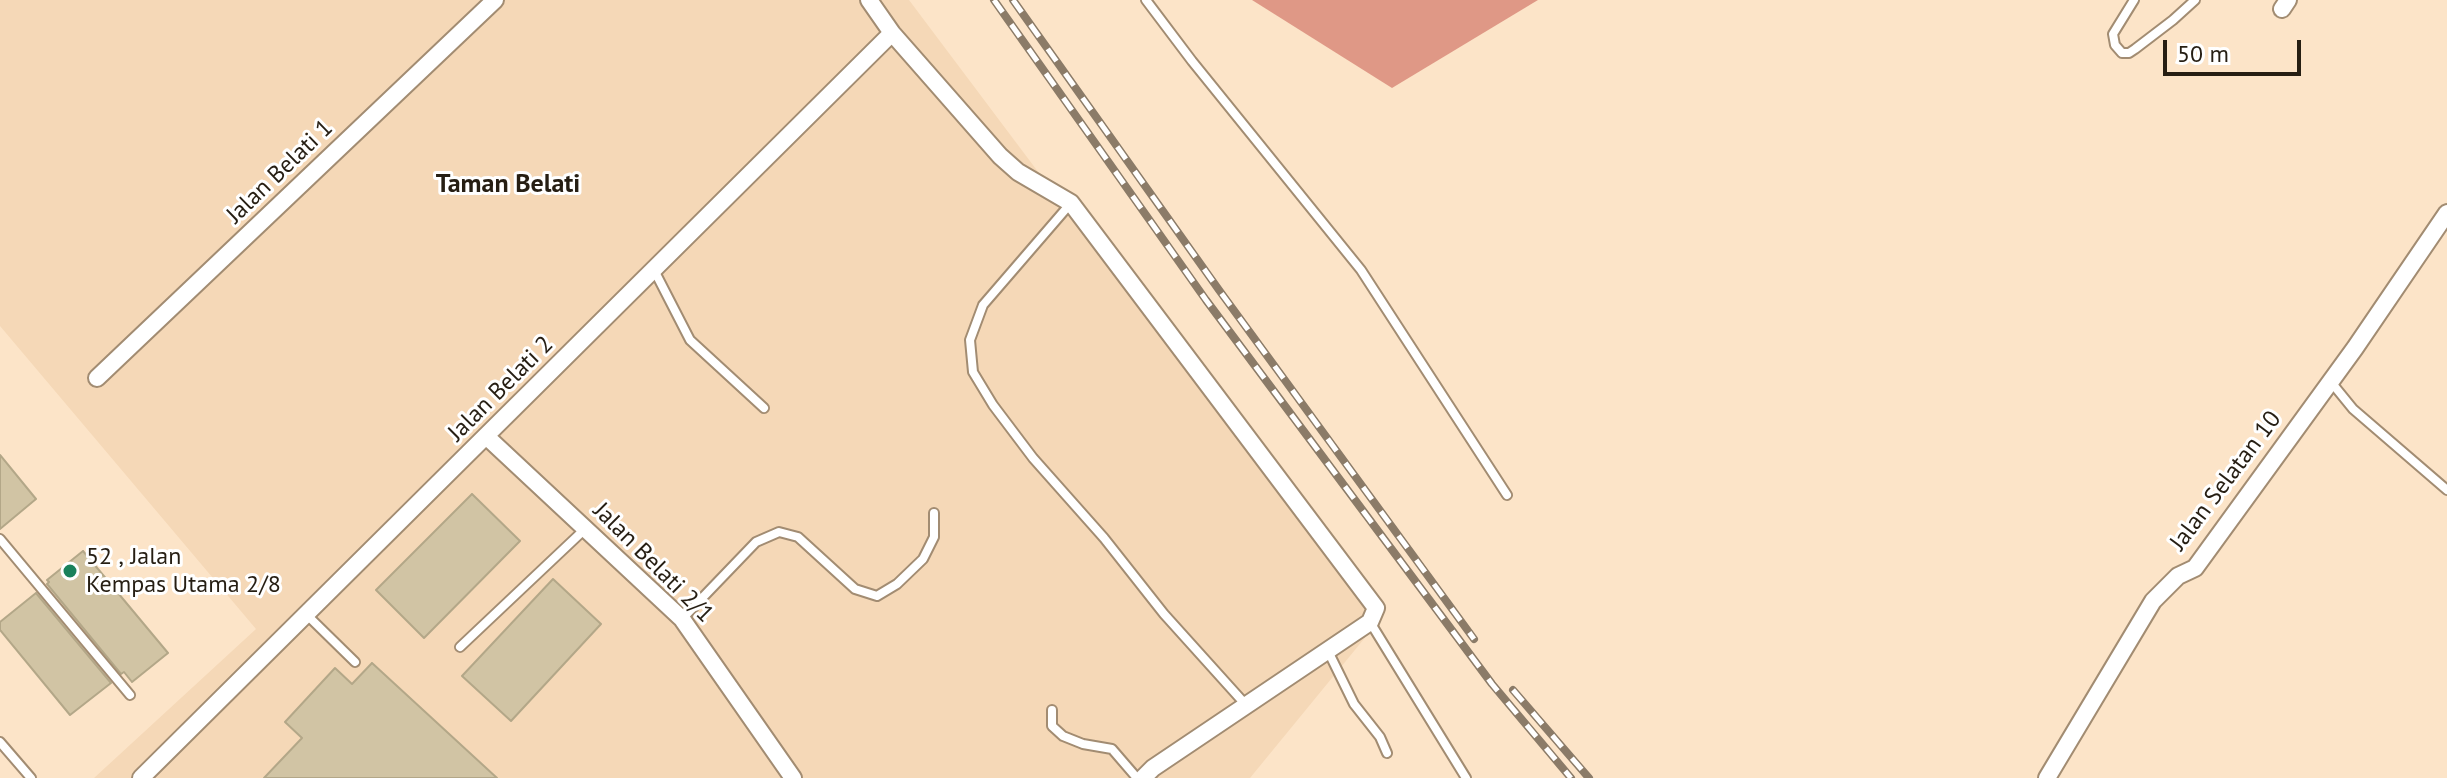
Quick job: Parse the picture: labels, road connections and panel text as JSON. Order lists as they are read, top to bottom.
{
  "streets": {
    "street": [
      "Jalan Belati 1",
      "Jalan Belati 2",
      "Jalan Selatan 10",
      "Jalan Belati 2/1"
    ]
  },
  "crossings": [
    ["Jalan Belati 2", "Jalan Belati 2/1"]
  ],
  "districts": ["Taman Belati"],
  "places": ["52 , Jalan Kempas Utama 2/8"],
  "scale_bar": "50 m"
}
